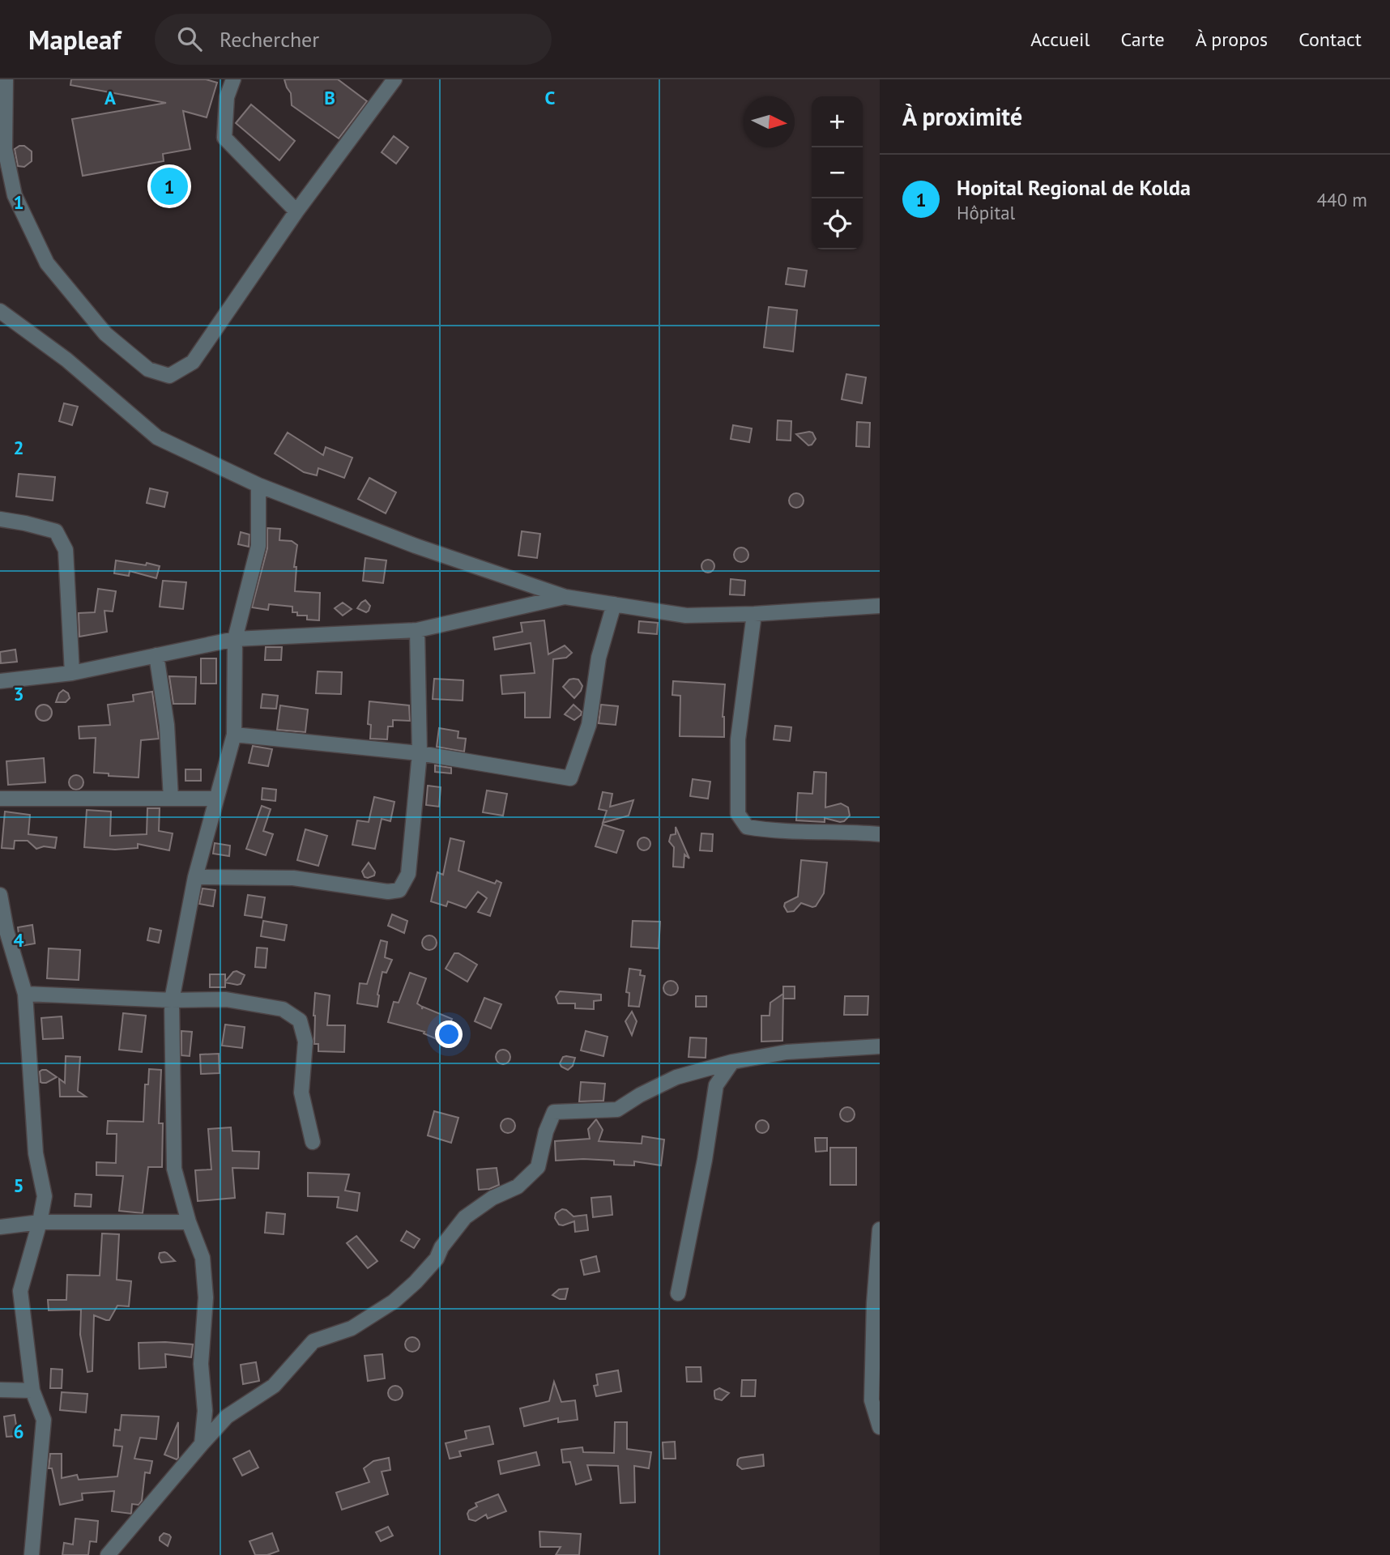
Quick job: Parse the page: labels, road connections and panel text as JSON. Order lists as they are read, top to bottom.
{
  "north": "right",
  "page": {
    "header": "Mapleaf",
    "search": "Rechercher",
    "nav": [
      "Accueil",
      "Carte",
      "À propos",
      "Contact"
    ],
    "heading": "À proximité",
    "map_buttons": ["+", "−"],
    "list": [
      {
        "mark": "1",
        "name": "Hopital Regional de Kolda",
        "note": "Hôpital",
        "value": "440 m"
      }
    ],
    "pins": "1"
  },
  "grid": {
    "columns": ["A", "B", "C"],
    "rows": [
      "1",
      "2",
      "3",
      "4",
      "5",
      "6"
    ]
  }
}
